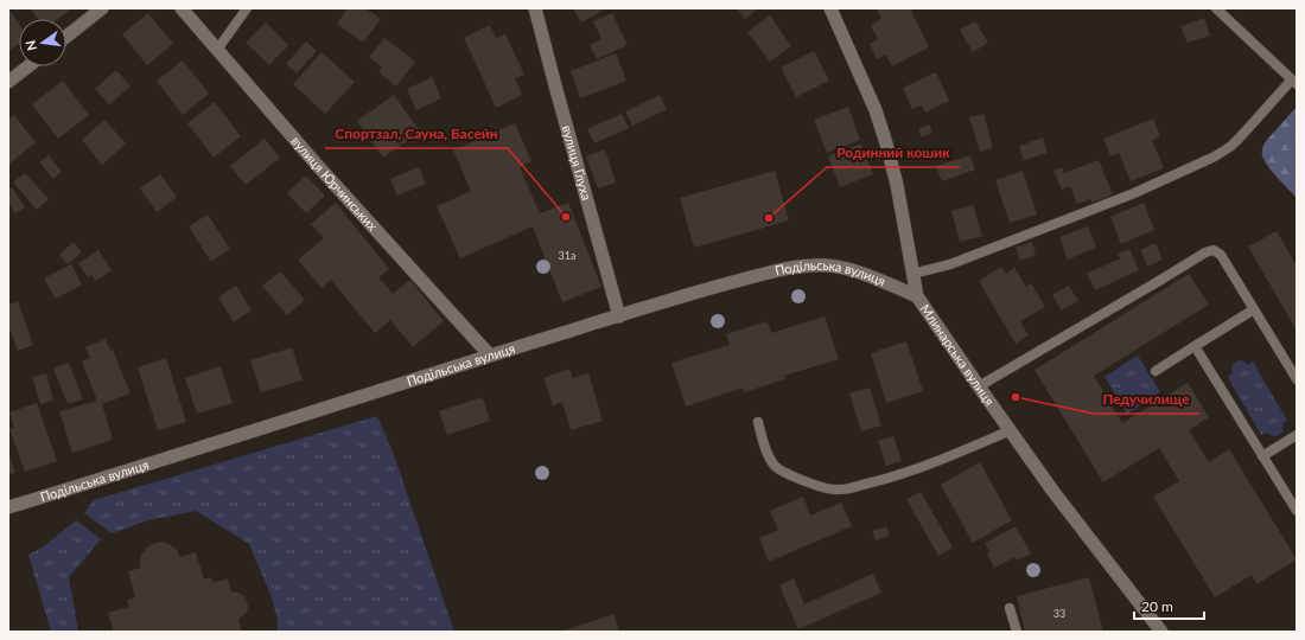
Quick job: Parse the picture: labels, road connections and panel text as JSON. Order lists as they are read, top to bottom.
{
  "streets": {
    "street": [
      "вулиця Глуха",
      "вулиця Юрчинських",
      "Подільська вулиця",
      "Млинарська вулиця"
    ]
  },
  "crossings": [
    ["вулиця Глуха", "Подільська вулиця"],
    ["вулиця Юрчинських", "Подільська вулиця"],
    ["Подільська вулиця", "Млинарська вулиця"]
  ],
  "places": ["Спортзал, Сауна, Басейн", "Родинний кошик", "Педучилище"],
  "house_numbers": ["31а", "33"],
  "scale_bar": "20 m",
  "north": "left"
}
